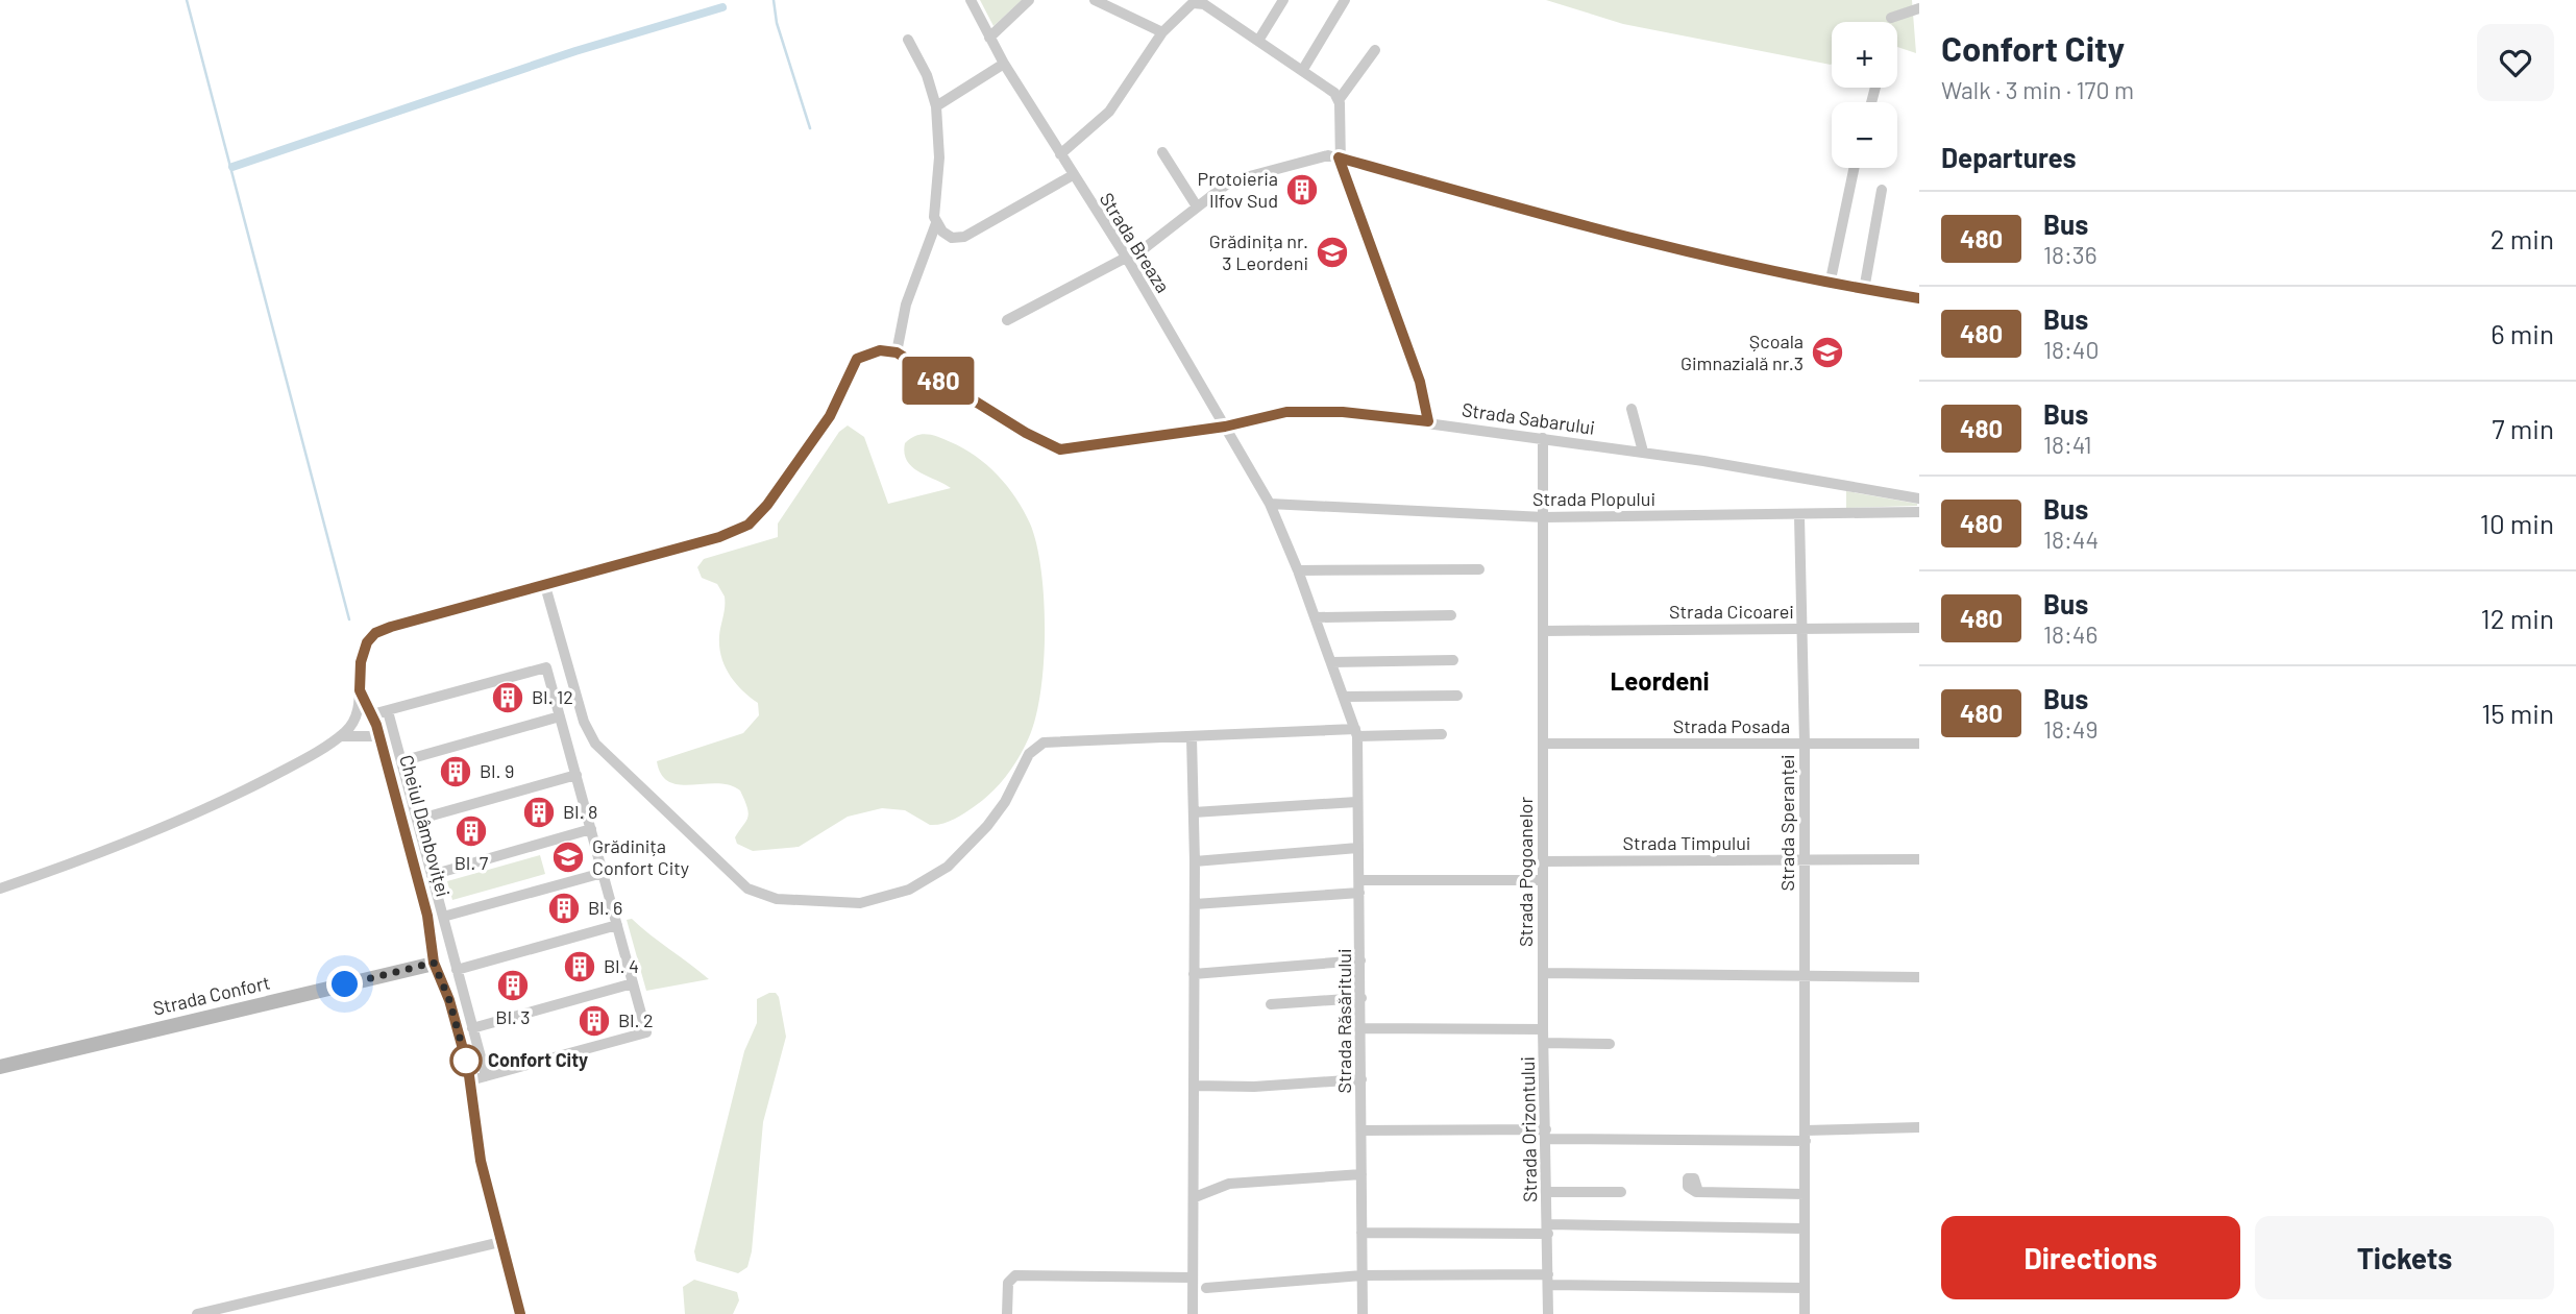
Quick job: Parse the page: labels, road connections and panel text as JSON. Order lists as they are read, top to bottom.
{
  "streets": {
    "street": [
      "Strada Breaza",
      "Strada Sabarului",
      "Strada Plopului",
      "Strada Cicoarei",
      "Strada Posada",
      "Strada Speranței",
      "Cheiul Dâmboviței",
      "Strada Timpului",
      "Strada Pogoanelor",
      "Strada Confort",
      "Strada Răsăritului",
      "Strada Orizontului"
    ]
  },
  "crossings": [
    ["Strada Breaza", "Strada Sabarului"],
    ["Strada Breaza", "Strada Plopului"],
    ["Strada Breaza", "Strada Răsăritului"],
    ["Strada Sabarului", "Strada Pogoanelor"],
    ["Strada Plopului", "Strada Speranței"],
    ["Strada Plopului", "Strada Pogoanelor"],
    ["Strada Plopului", "Strada Răsăritului"],
    ["Strada Cicoarei", "Strada Speranței"],
    ["Strada Cicoarei", "Strada Pogoanelor"],
    ["Strada Posada", "Strada Speranței"],
    ["Strada Posada", "Strada Pogoanelor"],
    ["Strada Speranței", "Strada Timpului"],
    ["Strada Speranței", "Strada Pogoanelor"],
    ["Cheiul Dâmboviței", "Strada Confort"],
    ["Strada Timpului", "Strada Pogoanelor"],
    ["Strada Pogoanelor", "Strada Orizontului"]
  ],
  "districts": ["Leordeni"],
  "places": {
    "building": [
      "Protoieria Ilfov Sud",
      "Bl. 12",
      "Bl. 9",
      "Bl. 8",
      "Bl. 7",
      "Bl. 6",
      "Bl. 4",
      "Bl. 3",
      "Bl. 2"
    ],
    "school or university": ["Grădinița nr. 3 Leordeni", "Școala Gimnazială nr.3", "Grădinița Confort City"],
    "other": ["Confort City"]
  },
  "lines": ["bus line 480"],
  "page": {
    "on_map": "480",
    "heading": [
      ["Confort City", "Walk · 3 min · 170 m"],
      "Departures"
    ],
    "map_buttons": ["+", "−"],
    "list": [
      {
        "mark": "480",
        "name": "Bus",
        "note": "18:36",
        "value": "2 min"
      },
      {
        "mark": "480",
        "name": "Bus",
        "note": "18:40",
        "value": "6 min"
      },
      {
        "mark": "480",
        "name": "Bus",
        "note": "18:41",
        "value": "7 min"
      },
      {
        "mark": "480",
        "name": "Bus",
        "note": "18:44",
        "value": "10 min"
      },
      {
        "mark": "480",
        "name": "Bus",
        "note": "18:46",
        "value": "12 min"
      },
      {
        "mark": "480",
        "name": "Bus",
        "note": "18:49",
        "value": "15 min"
      }
    ],
    "buttons": ["Directions", "Tickets"]
  }
}
